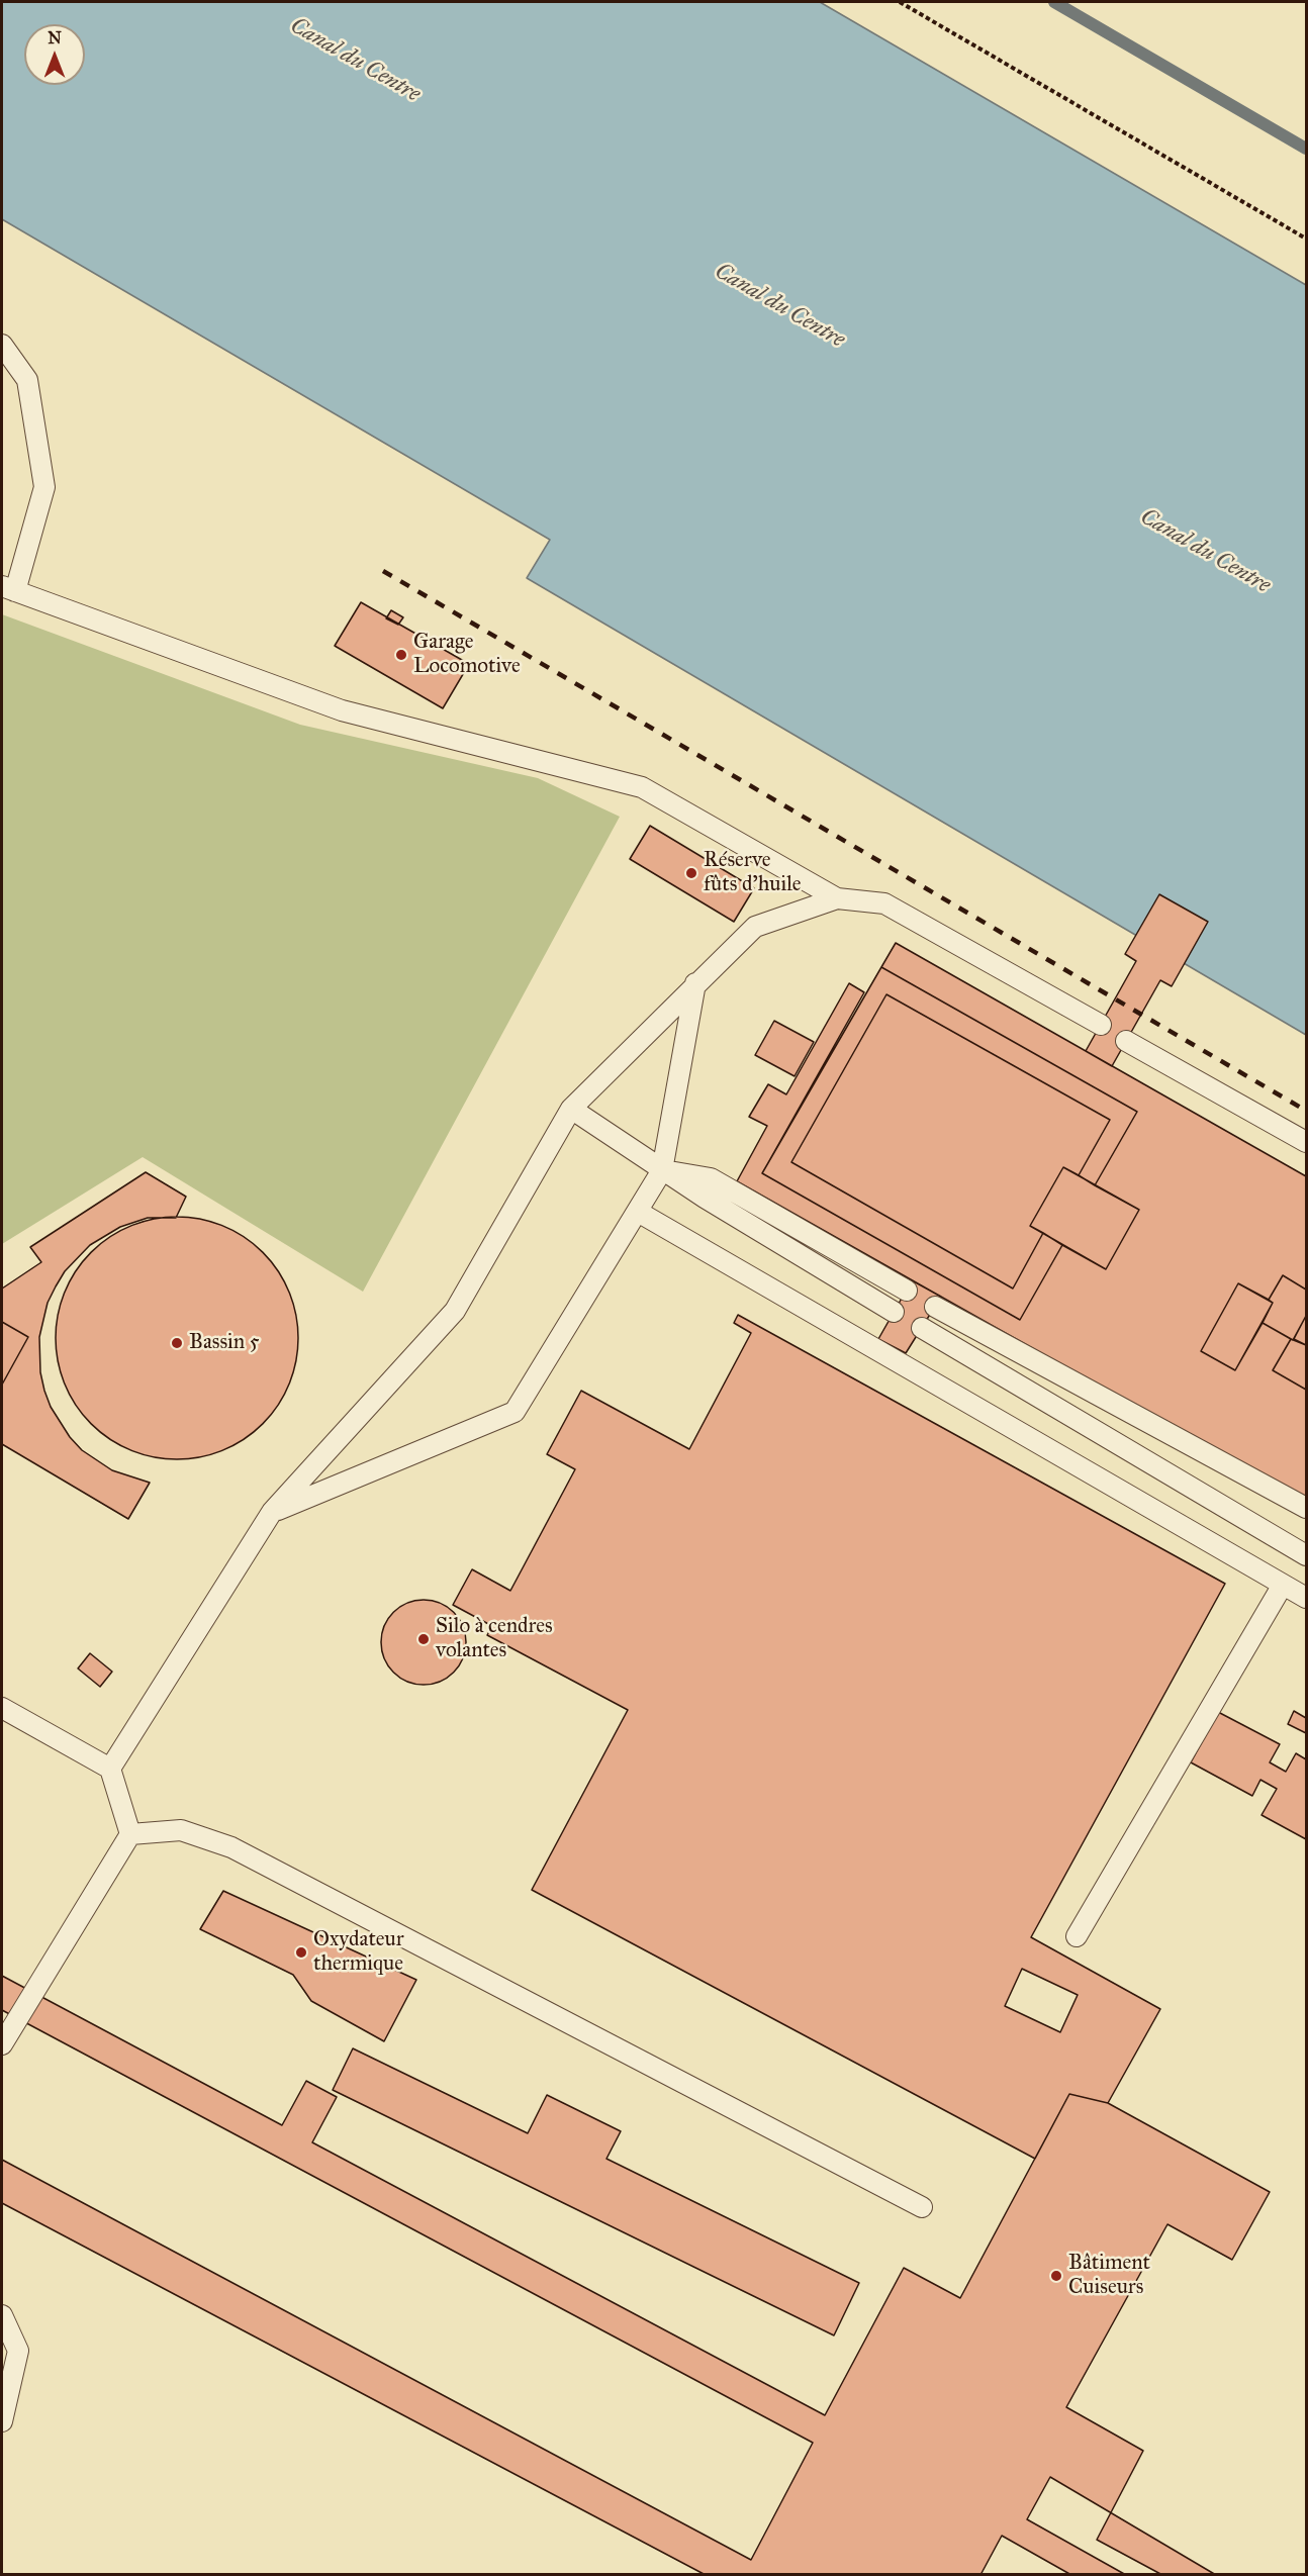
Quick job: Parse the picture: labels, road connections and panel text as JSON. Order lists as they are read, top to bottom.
{
  "water": ["Canal du Centre"],
  "places": [
    "Garage Locomotive",
    "Réserve fûts d'huile",
    "Bassin 5",
    "Silo à cendres volantes",
    "Oxydateur thermique",
    "Bâtiment Cuiseurs"
  ],
  "north": "top"
}
